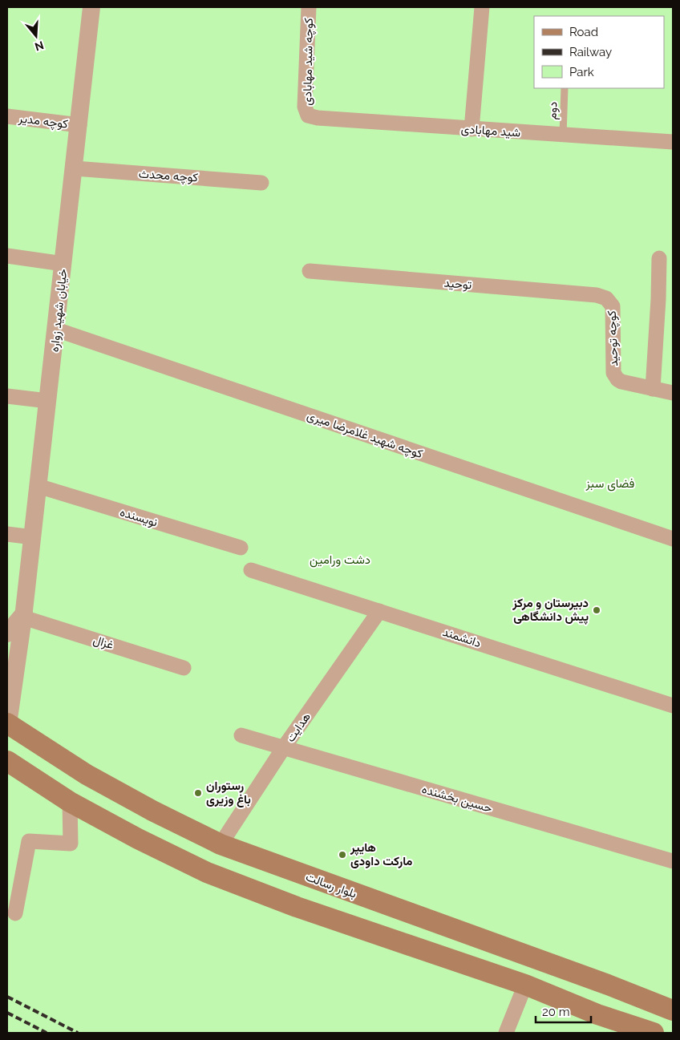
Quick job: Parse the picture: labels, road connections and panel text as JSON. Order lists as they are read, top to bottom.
{
  "streets": {
    "main road": ["بلوار رسالت"],
    "street": [
      "کوچه شید مهابادی",
      "کوچه مدیر",
      "شید مهابادی",
      "کوچه محدث",
      "توحید",
      "خیابان شهید زواره",
      "کوچه توحید",
      "کوچه شهید غلامرضا میری",
      "نویسنده",
      "دانشمند",
      "غزال",
      "هدایت",
      "حسین بخشنده"
    ],
    "lane": ["دوم"]
  },
  "crossings": [
    ["کوچه شید مهابادی", "شید مهابادی"],
    ["دوم", "شید مهابادی"],
    ["کوچه مدیر", "خیابان شهید زواره"],
    ["کوچه محدث", "خیابان شهید زواره"],
    ["توحید", "کوچه توحید"],
    ["خیابان شهید زواره", "کوچه شهید غلامرضا میری"],
    ["خیابان شهید زواره", "نویسنده"],
    ["خیابان شهید زواره", "غزال"],
    ["خیابان شهید زواره", "بلوار رسالت"],
    ["دانشمند", "هدایت"],
    ["هدایت", "حسین بخشنده"],
    ["هدایت", "بلوار رسالت"]
  ],
  "parks": ["فضای سبز", "دشت ورامین"],
  "places": ["دبیرستان و مرکز پیش دانشگاهی", "رستوران باغ وزیری", "هایپر مارکت داودی"],
  "legend": ["Road", "Railway", "Park"],
  "scale_bar": "20 m",
  "north": "bottom"
}
